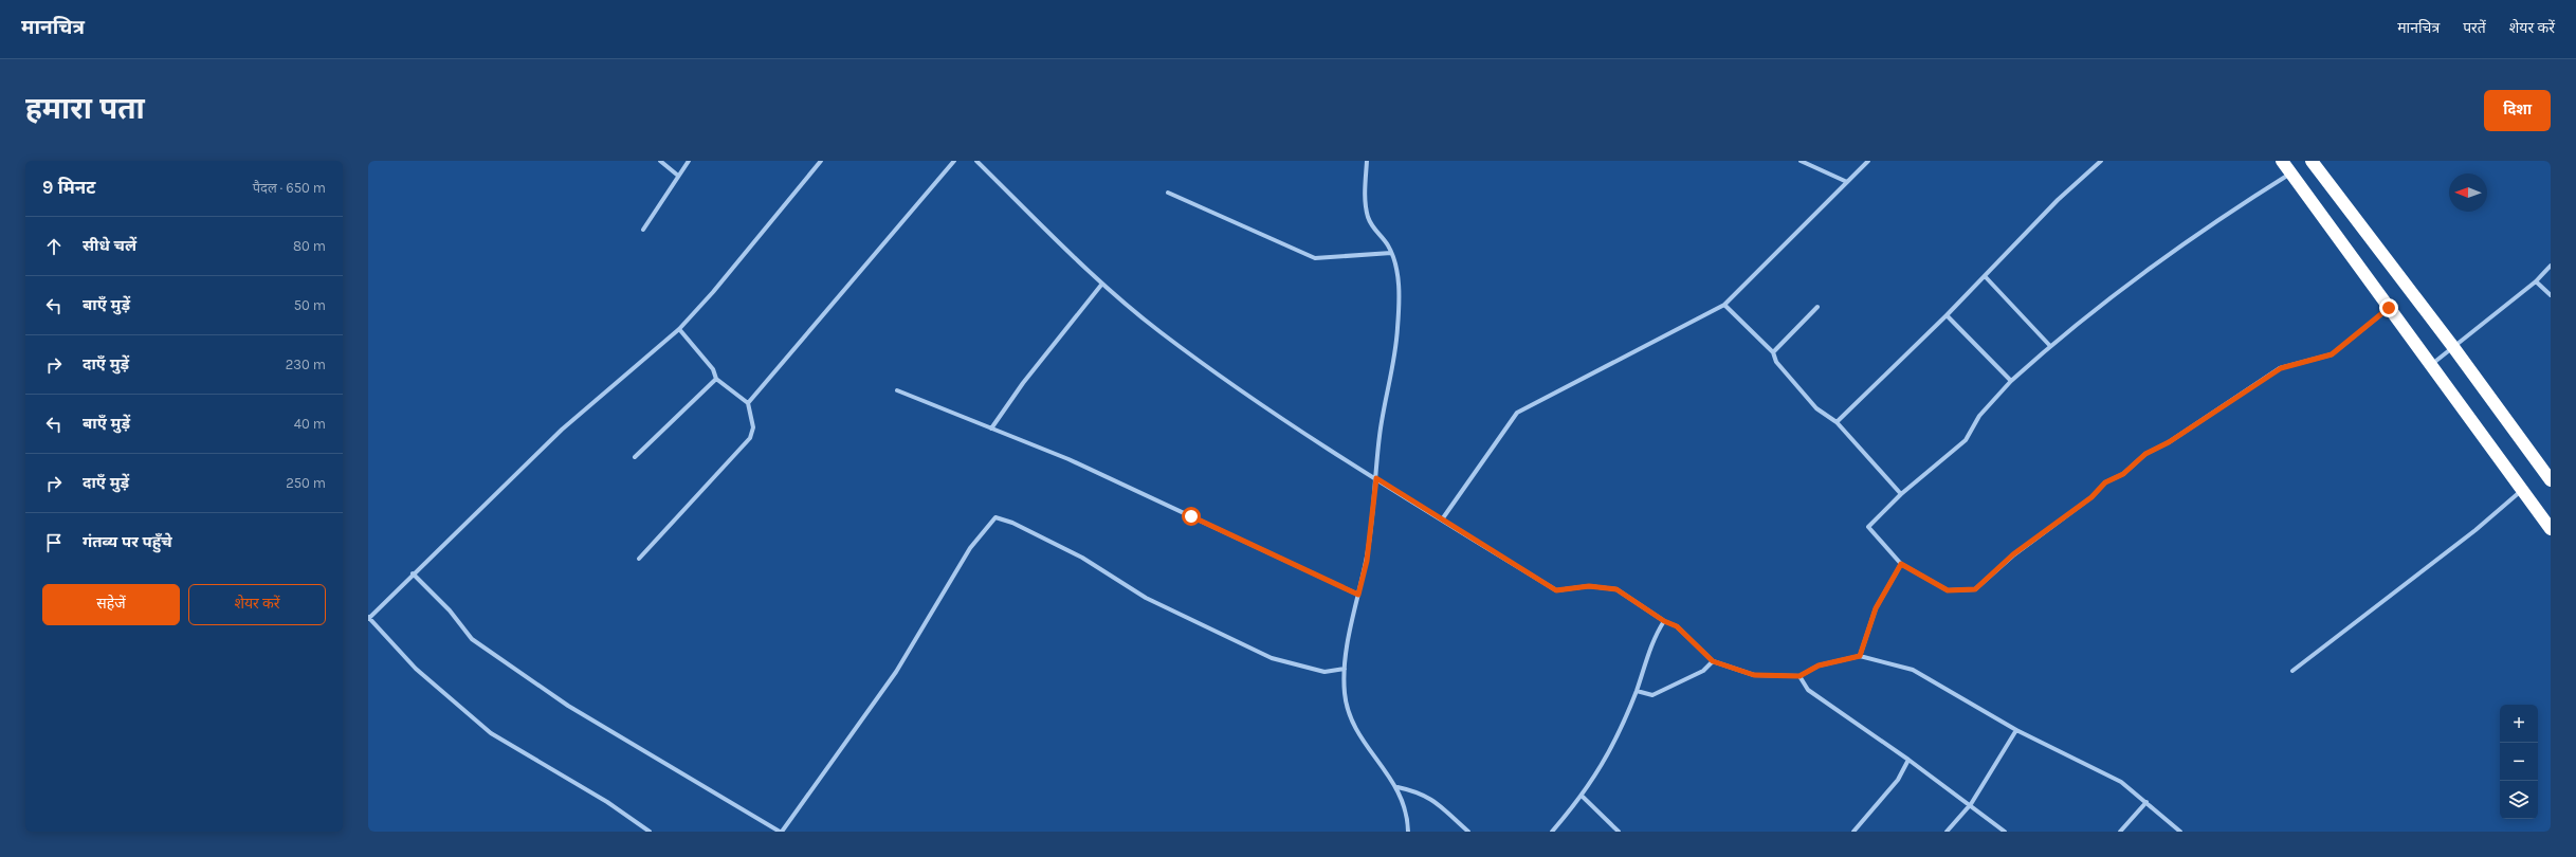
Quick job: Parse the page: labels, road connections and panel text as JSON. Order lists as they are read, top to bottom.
{
  "north": "left",
  "page": {
    "header": "मानचित्र",
    "nav": ["मानचित्र", "परतें", "शेयर करें"],
    "buttons": [
      "दिशा",
      ["सहेजें", "शेयर करें"]
    ],
    "title": "हमारा पता",
    "heading": ["9 मिनट", "पैदल · 650 m"],
    "list": [
      ["सीधे चलें", "80 m"],
      ["बाएँ मुड़ें", "50 m"],
      ["दाएँ मुड़ें", "230 m"],
      ["बाएँ मुड़ें", "40 m"],
      ["दाएँ मुड़ें", "250 m"],
      "गंतव्य पर पहुँचे"
    ],
    "map_buttons": ["+", "−"]
  }
}
